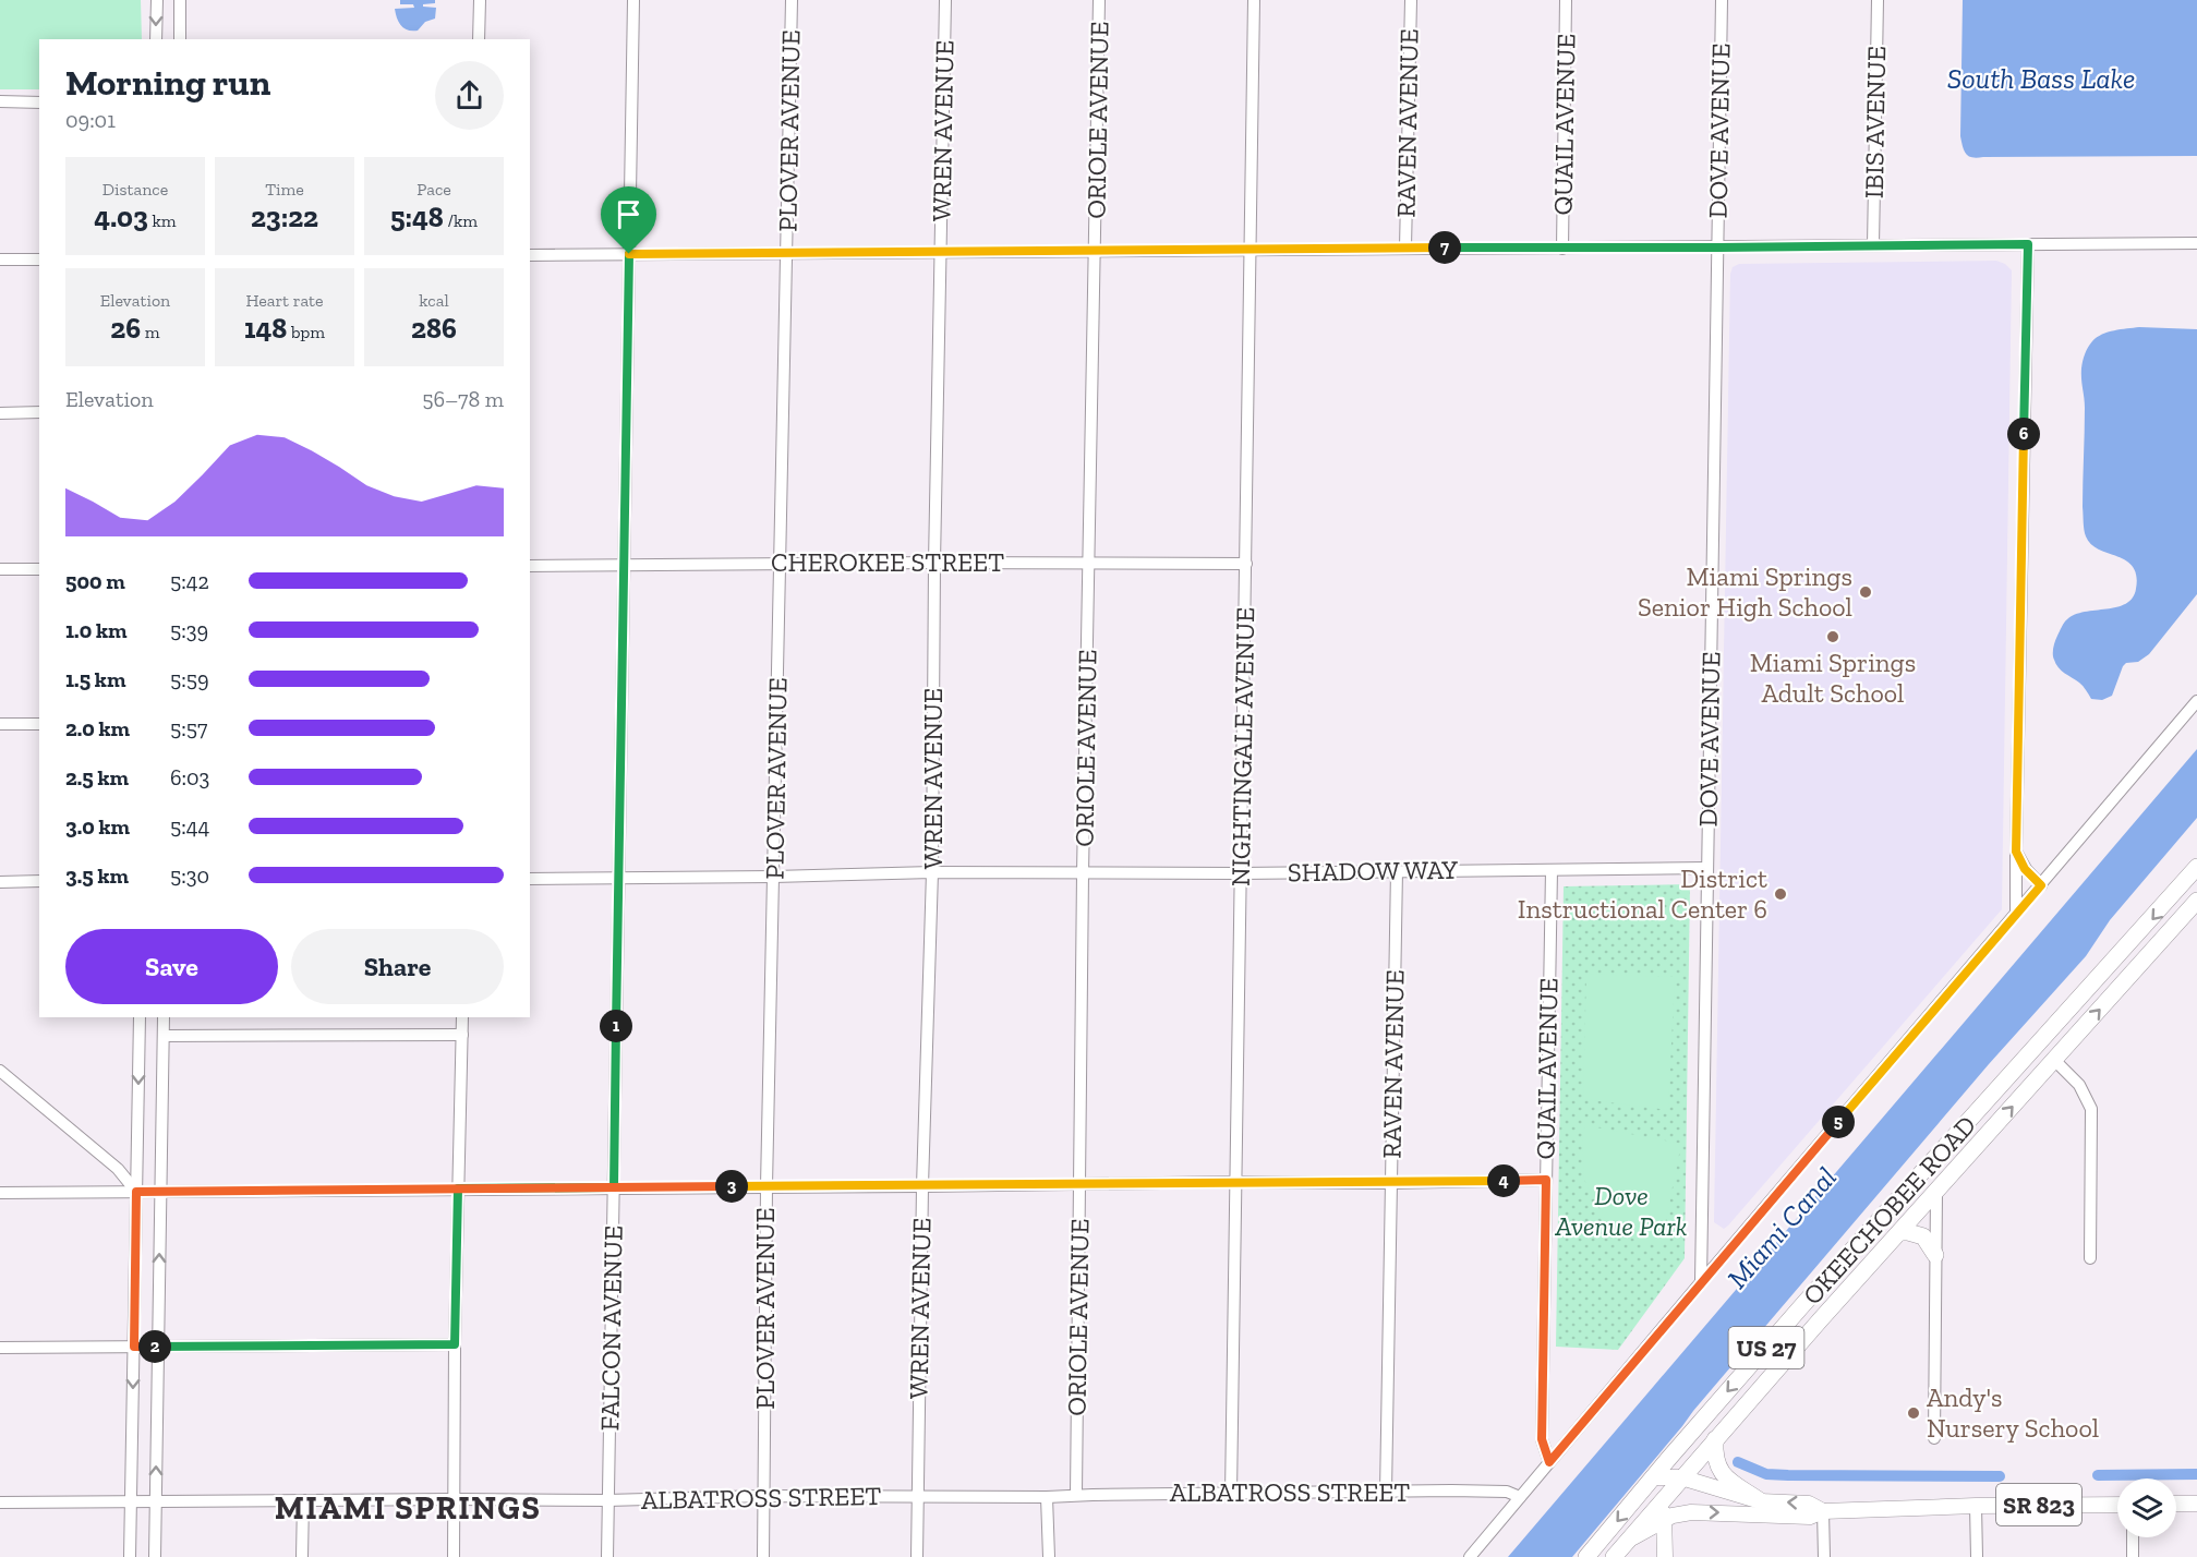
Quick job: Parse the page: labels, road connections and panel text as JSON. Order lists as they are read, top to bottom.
{
  "streets": {
    "highway": ["OKEECHOBEE ROAD", "US 27"],
    "main road": ["SR 823"],
    "street": [
      "ORIOLE AVENUE",
      "IBIS AVENUE",
      "RAVEN AVENUE",
      "QUAIL AVENUE",
      "PLOVER AVENUE",
      "WREN AVENUE",
      "DOVE AVENUE",
      "CHEROKEE STREET",
      "NIGHTINGALE AVENUE",
      "SHADOW WAY",
      "FALCON AVENUE",
      "ALBATROSS STREET"
    ]
  },
  "crossings": [
    ["ORIOLE AVENUE", "CHEROKEE STREET"],
    ["ORIOLE AVENUE", "SHADOW WAY"],
    ["ORIOLE AVENUE", "ALBATROSS STREET"],
    ["RAVEN AVENUE", "SHADOW WAY"],
    ["RAVEN AVENUE", "ALBATROSS STREET"],
    ["QUAIL AVENUE", "SHADOW WAY"],
    ["PLOVER AVENUE", "CHEROKEE STREET"],
    ["PLOVER AVENUE", "SHADOW WAY"],
    ["PLOVER AVENUE", "ALBATROSS STREET"],
    ["WREN AVENUE", "CHEROKEE STREET"],
    ["WREN AVENUE", "SHADOW WAY"],
    ["WREN AVENUE", "ALBATROSS STREET"],
    ["DOVE AVENUE", "SHADOW WAY"],
    ["CHEROKEE STREET", "NIGHTINGALE AVENUE"],
    ["CHEROKEE STREET", "FALCON AVENUE"],
    ["NIGHTINGALE AVENUE", "SHADOW WAY"],
    ["NIGHTINGALE AVENUE", "ALBATROSS STREET"],
    ["SHADOW WAY", "FALCON AVENUE"],
    ["OKEECHOBEE ROAD", "SR 823"],
    ["FALCON AVENUE", "ALBATROSS STREET"]
  ],
  "districts": ["MIAMI SPRINGS"],
  "water": ["South Bass Lake", "Miami Canal"],
  "parks": ["Dove Avenue Park"],
  "places": [
    "Miami Springs Senior High School",
    "Miami Springs Adult School",
    "District Instructional Center 6",
    "Andy's Nursery School"
  ],
  "page": {
    "heading": ["Morning run", "09:01"],
    "stats": [
      ["Distance", "4.03 km"],
      ["Time", "23:22"],
      ["Pace", "5:48 /km"],
      ["Elevation", "26 m"],
      ["Heart rate", "148 bpm"],
      ["kcal", "286"]
    ],
    "pins": [
      "7",
      "6",
      "1",
      "5",
      "4",
      "3",
      "2"
    ],
    "chart": ["Elevation", "56–78 m"],
    "list": [
      {
        "name": "500 m",
        "note": "5:42"
      },
      {
        "name": "1.0 km",
        "note": "5:39"
      },
      {
        "name": "1.5 km",
        "note": "5:59"
      },
      {
        "name": "2.0 km",
        "note": "5:57"
      },
      {
        "name": "2.5 km",
        "note": "6:03"
      },
      {
        "name": "3.0 km",
        "note": "5:44"
      },
      {
        "name": "3.5 km",
        "note": "5:30"
      }
    ],
    "buttons": ["Save", "Share"]
  }
}
